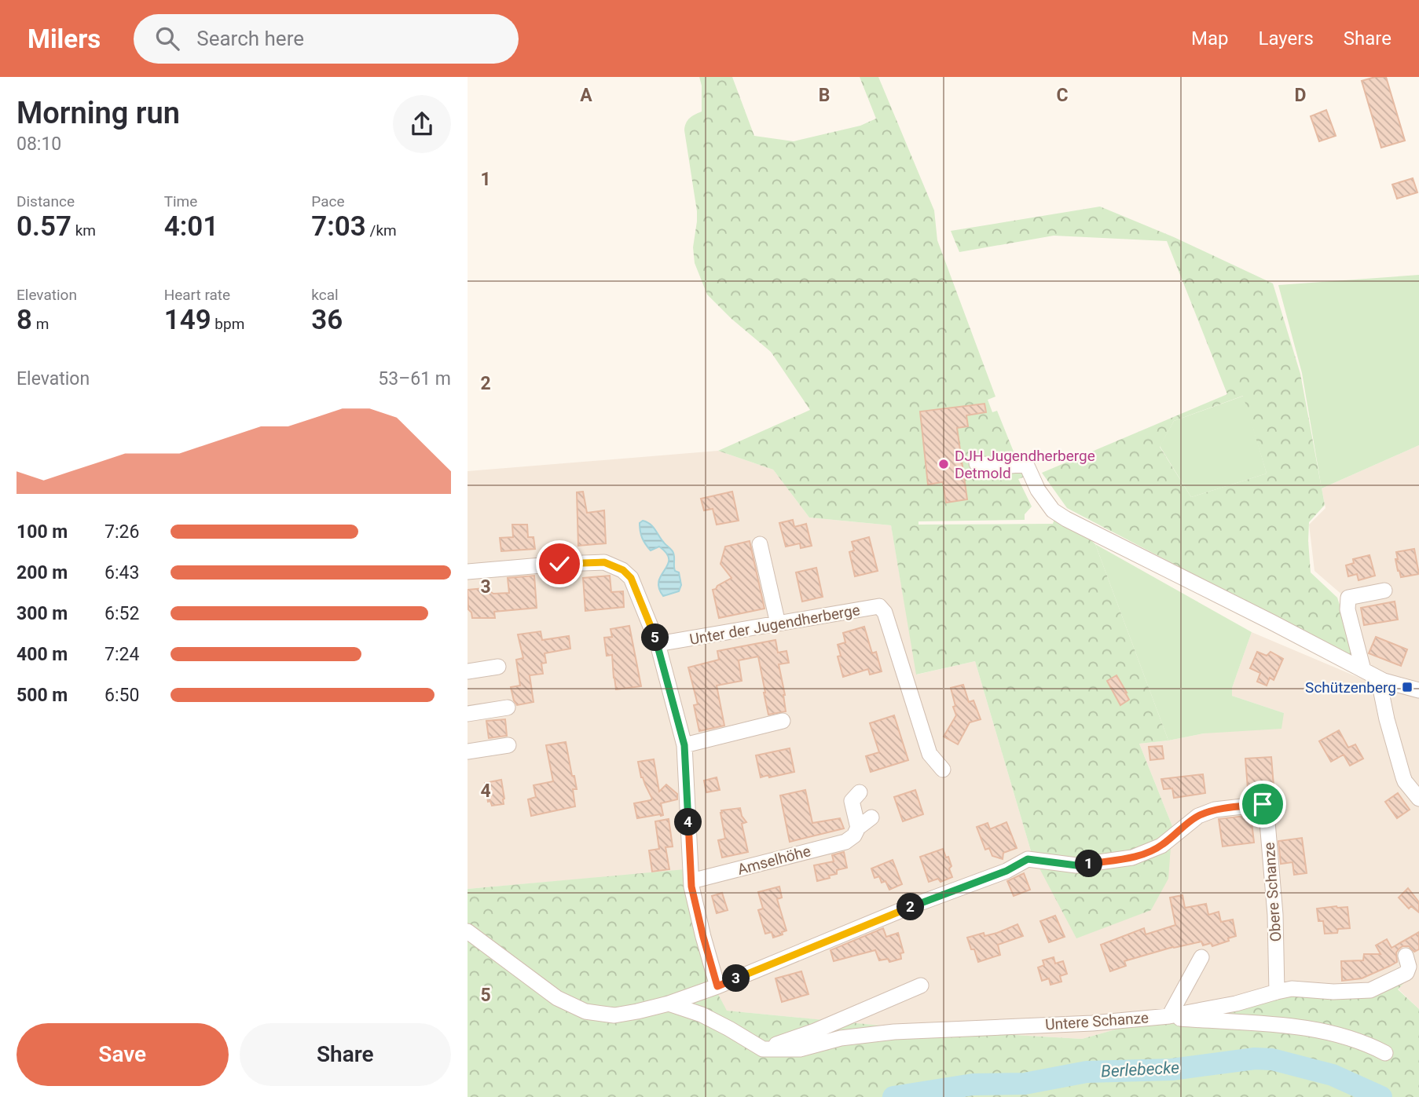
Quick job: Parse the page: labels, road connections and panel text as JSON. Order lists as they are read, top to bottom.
{
  "streets": {
    "street": [
      "Unter der Jugendherberge",
      "Amselhöhe",
      "Obere Schanze",
      "Untere Schanze"
    ]
  },
  "crossings": [
    ["Obere Schanze", "Untere Schanze"]
  ],
  "water": ["Berlebecke"],
  "places": {
    "other": ["DJH Jugendherberge Detmold"],
    "transit": ["Schützenberg"]
  },
  "page": {
    "header": "Milers",
    "search": "Search here",
    "nav": ["Map", "Layers", "Share"],
    "heading": ["Morning run", "08:10"],
    "stats": [
      ["Distance", "0.57 km"],
      ["Time", "4:01"],
      ["Pace", "7:03 /km"],
      ["Elevation", "8 m"],
      ["Heart rate", "149 bpm"],
      ["kcal", "36"]
    ],
    "chart": ["Elevation", "53–61 m"],
    "list": [
      {
        "name": "100 m",
        "note": "7:26"
      },
      {
        "name": "200 m",
        "note": "6:43"
      },
      {
        "name": "300 m",
        "note": "6:52"
      },
      {
        "name": "400 m",
        "note": "7:24"
      },
      {
        "name": "500 m",
        "note": "6:50"
      }
    ],
    "pins": [
      "5",
      "4",
      "1",
      "2",
      "3"
    ],
    "buttons": ["Save", "Share"]
  },
  "grid": {
    "columns": [
      "A",
      "B",
      "C",
      "D"
    ],
    "rows": [
      "1",
      "2",
      "3",
      "4",
      "5"
    ]
  }
}
